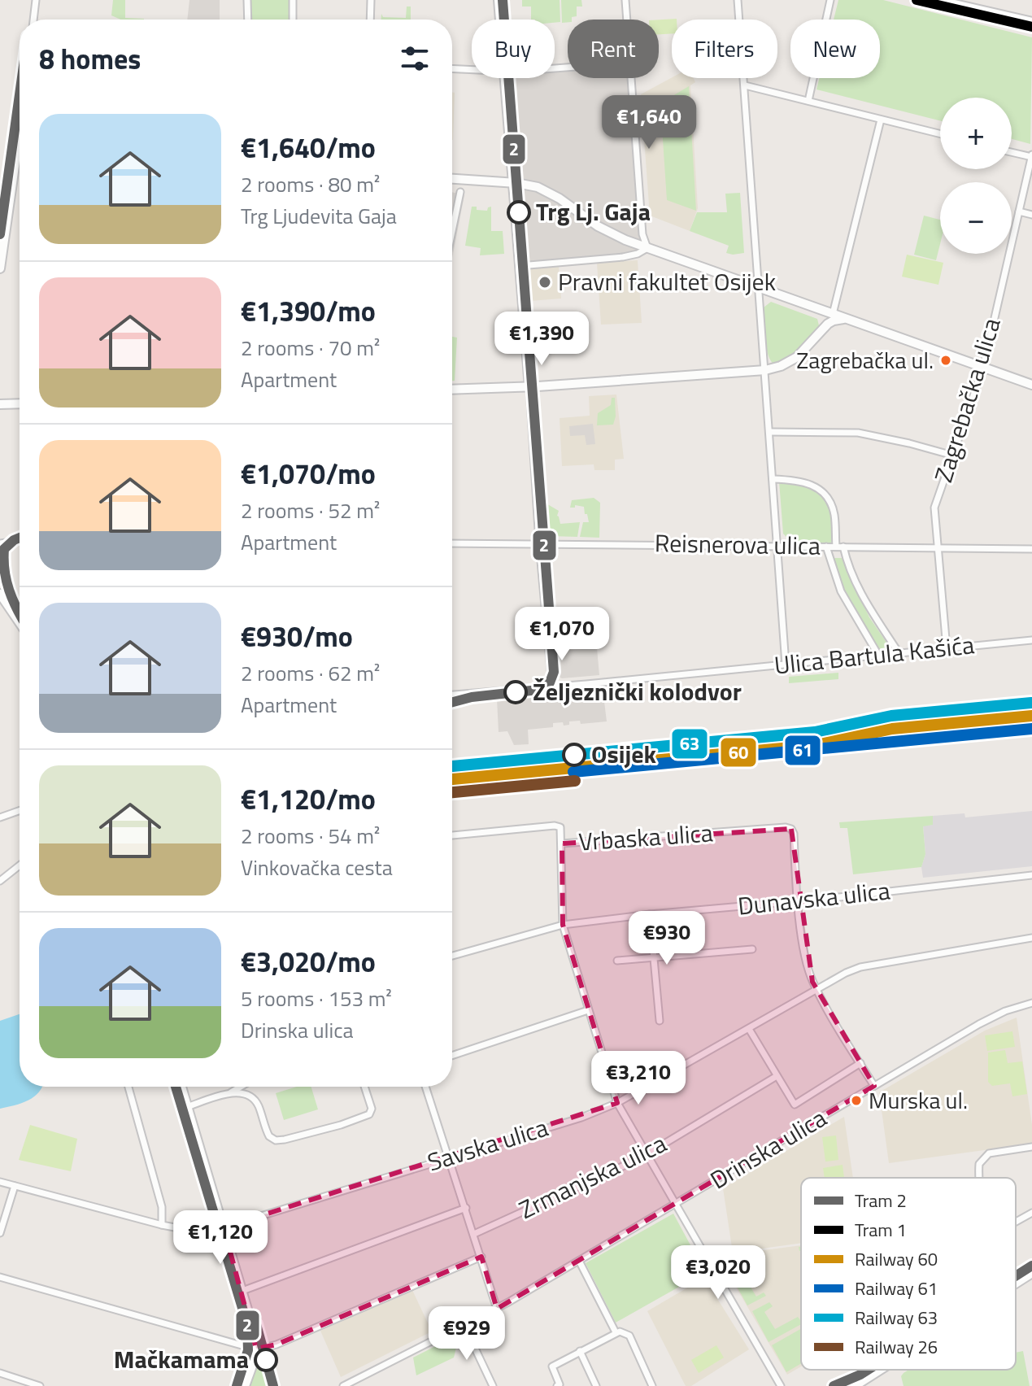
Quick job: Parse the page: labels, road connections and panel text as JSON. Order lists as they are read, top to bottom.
{
  "streets": {
    "street": [
      "Zagrebačka ulica",
      "Reisnerova ulica",
      "Ulica Bartula Kašića",
      "Vrbaska ulica",
      "Dunavska ulica",
      "Savska ulica",
      "Drinska ulica",
      "Zrmanjska ulica"
    ]
  },
  "crossings": [
    ["Zagrebačka ulica", "Reisnerova ulica"],
    ["Zagrebačka ulica", "Ulica Bartula Kašića"],
    ["Vrbaska ulica", "Dunavska ulica"]
  ],
  "places": [
    "Trg Lj. Gaja",
    "Pravni fakultet Osijek",
    "Zagrebačka ul.",
    "Željeznički kolodvor",
    "Osijek",
    "Murska ul.",
    "Mačkamama"
  ],
  "lines": [
    "tram line 2",
    "tram line 1",
    "rail line 63",
    "rail line 60",
    "rail line 61",
    "rail line 26"
  ],
  "legend": [
    "Tram 2",
    "Tram 1",
    "Railway 60",
    "Railway 61",
    "Railway 63",
    "Railway 26"
  ],
  "page": {
    "chip": [
      "Buy",
      "Rent",
      "Filters",
      "New"
    ],
    "heading": "8 homes",
    "price": [
      "€1,640",
      "€1,390",
      "€1,070",
      "€930",
      "€3,210",
      "€1,120",
      "€3,020",
      "€929"
    ],
    "map_buttons": ["+", "−"],
    "list": [
      {
        "name": "€1,640/mo",
        "note": "2 rooms · 80 m² · Trg Ljudevita Gaja"
      },
      {
        "name": "€1,390/mo",
        "note": "2 rooms · 70 m² · Apartment"
      },
      {
        "name": "€1,070/mo",
        "note": "2 rooms · 52 m² · Apartment"
      },
      {
        "name": "€930/mo",
        "note": "2 rooms · 62 m² · Apartment"
      },
      {
        "name": "€1,120/mo",
        "note": "2 rooms · 54 m² · Vinkovačka cesta"
      },
      {
        "name": "€3,020/mo",
        "note": "5 rooms · 153 m² · Drinska ulica"
      }
    ]
  }
}
